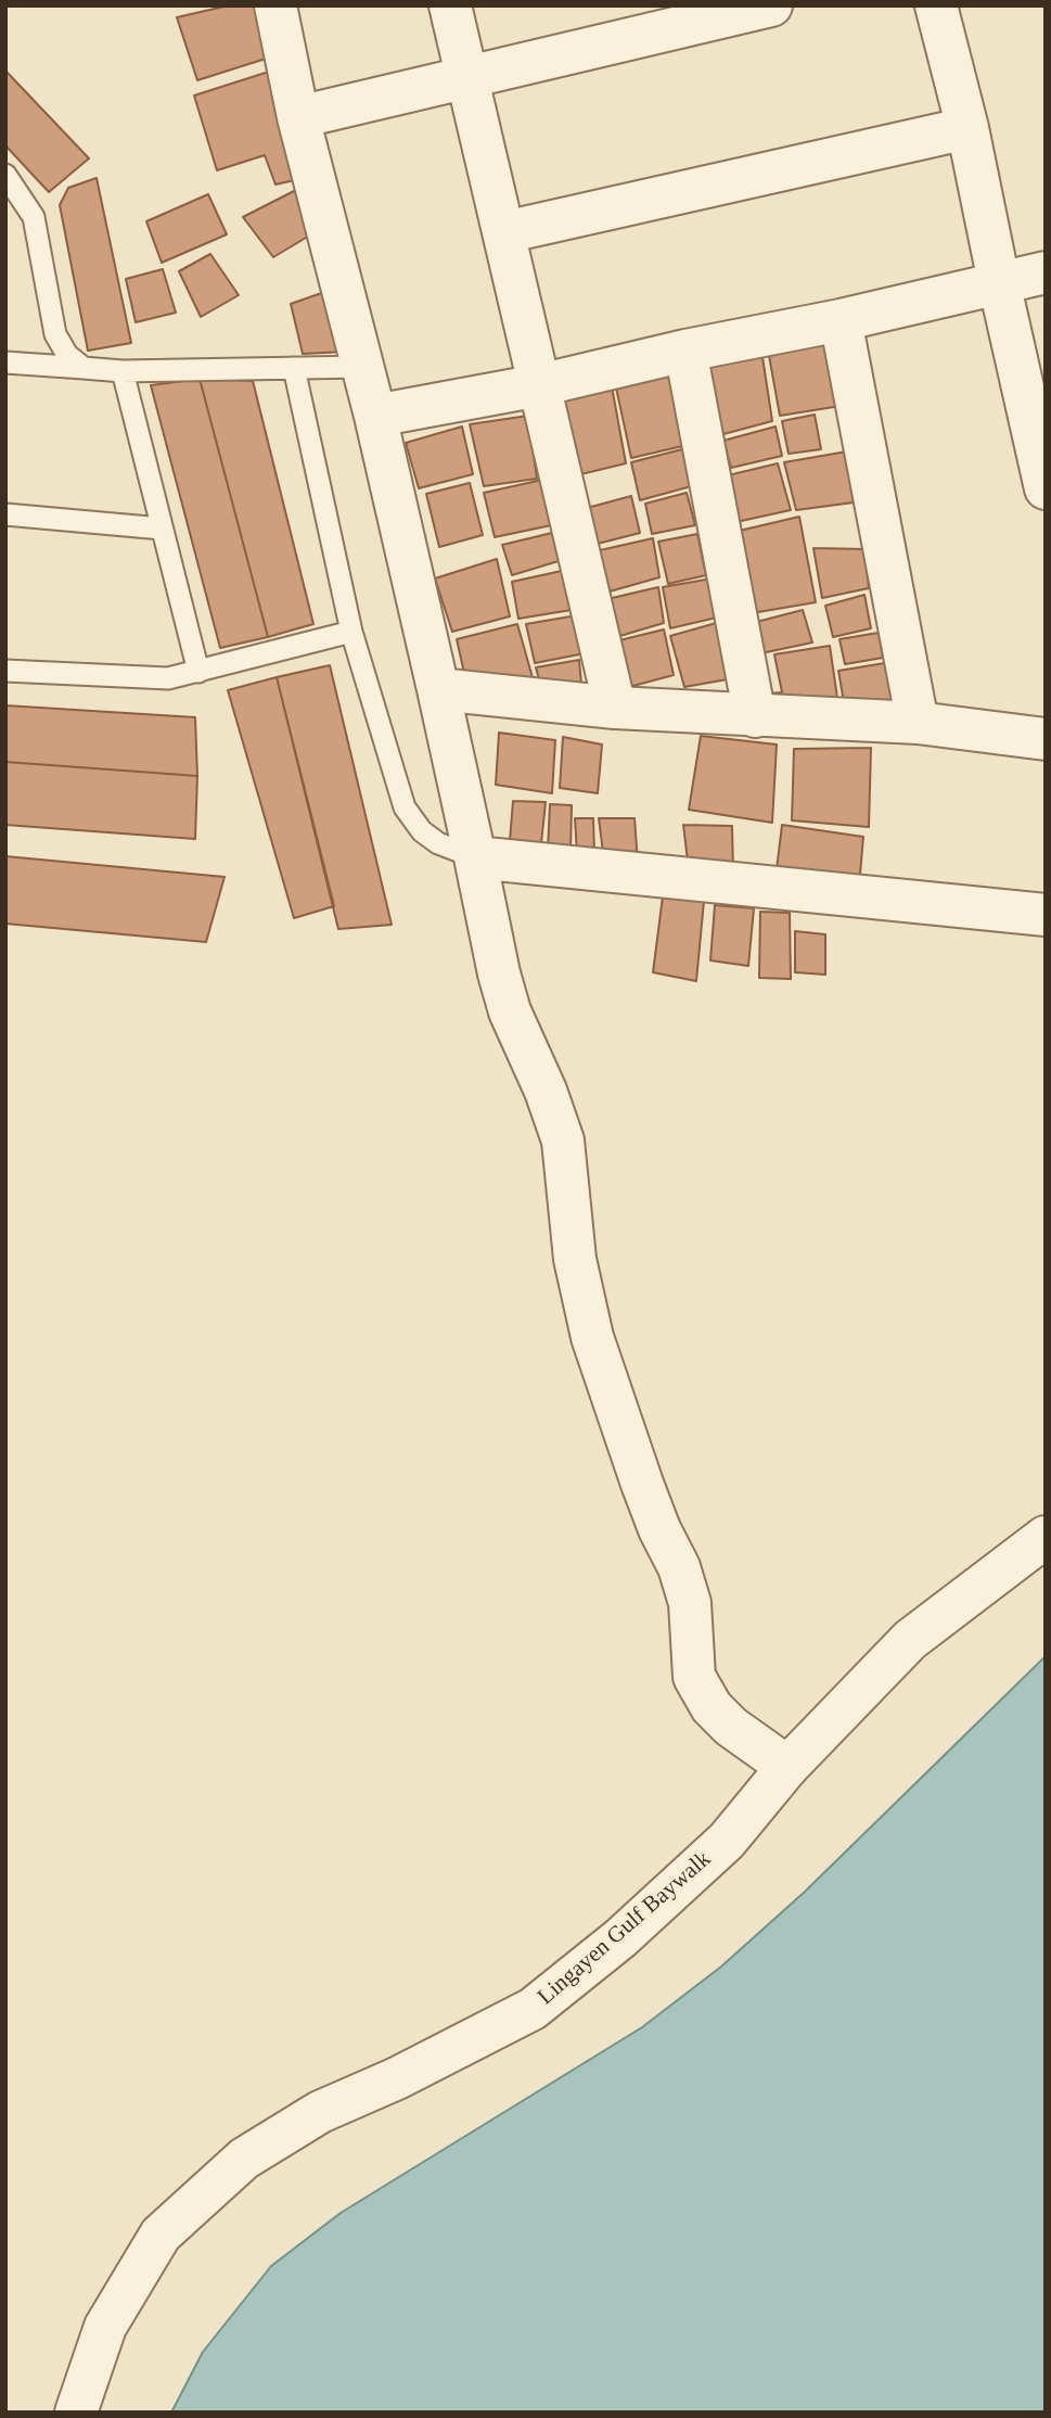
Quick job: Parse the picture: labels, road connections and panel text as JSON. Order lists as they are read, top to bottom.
{
  "streets": {
    "street": ["Lingayen Gulf Baywalk"]
  }
}
